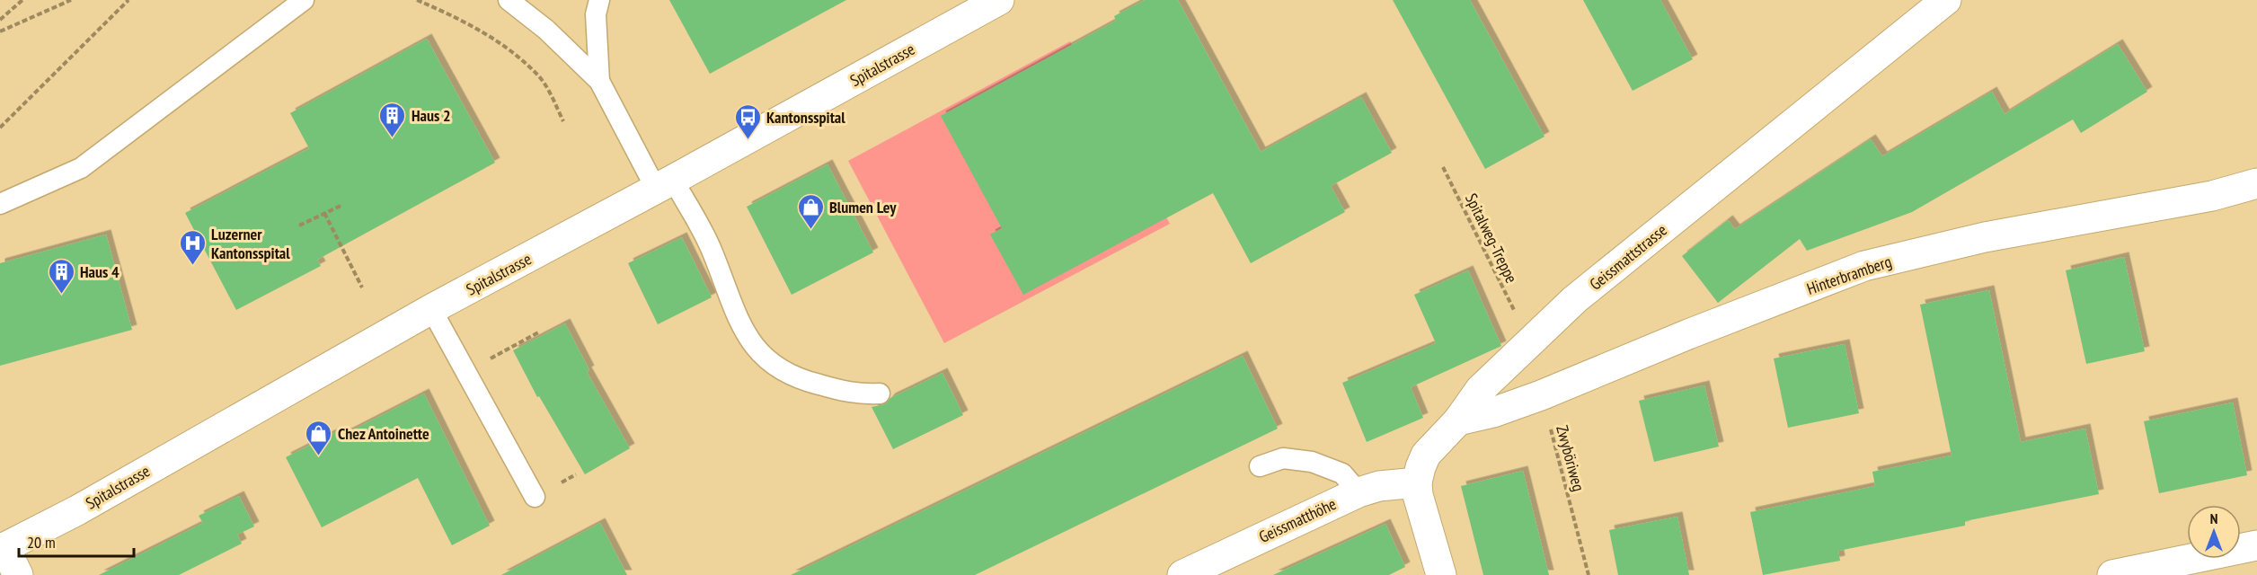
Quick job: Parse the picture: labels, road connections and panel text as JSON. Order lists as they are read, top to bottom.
{
  "streets": {
    "street": [
      "Spitalstrasse",
      "Geissmattstrasse",
      "Hinterbramberg",
      "Geissmatthöhe"
    ],
    "path": ["Spitalweg-Treppe", "Zwyböriweg"]
  },
  "crossings": [
    ["Geissmattstrasse", "Hinterbramberg"],
    ["Geissmattstrasse", "Geissmatthöhe"],
    ["Hinterbramberg", "Zwyböriweg"]
  ],
  "places": {
    "building": ["Haus 2", "Haus 4"],
    "bus stop": ["Kantonsspital"],
    "shop": ["Blumen Ley", "Chez Antoinette"],
    "hospital": ["Luzerner Kantonsspital"]
  },
  "scale_bar": "20 m",
  "north": "top"
}
